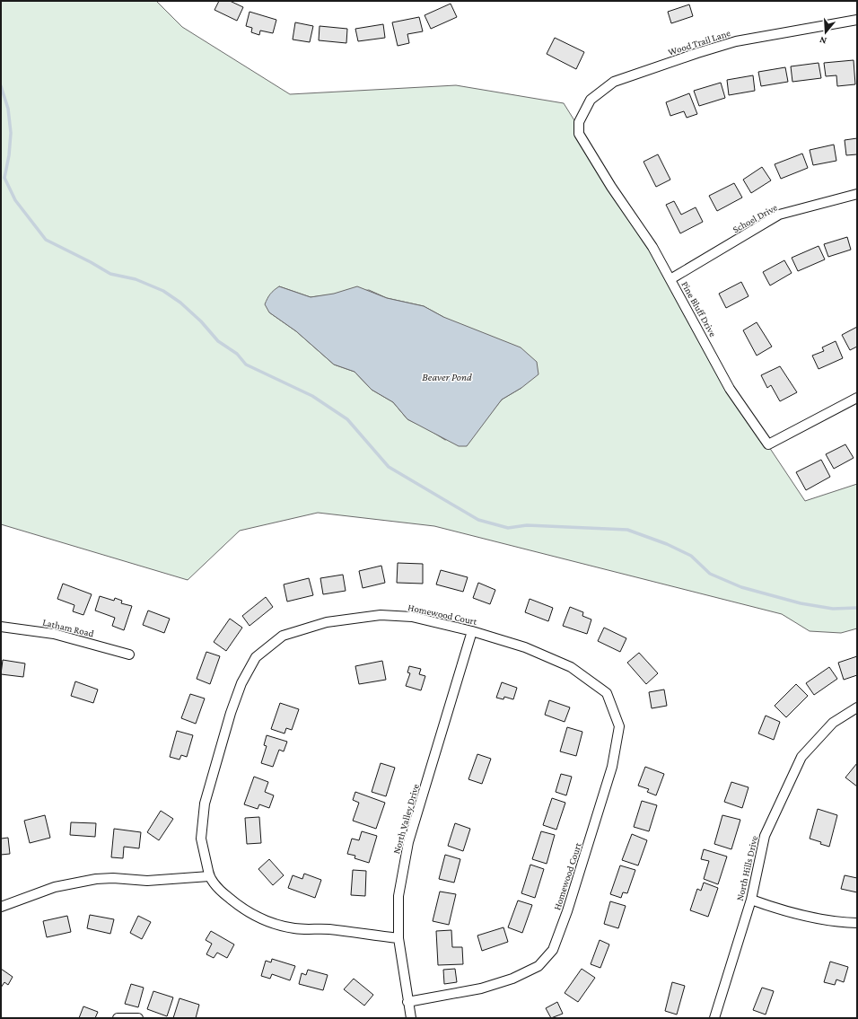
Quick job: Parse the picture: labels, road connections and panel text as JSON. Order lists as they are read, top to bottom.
{
  "streets": {
    "street": [
      "Wood Trail Lane",
      "Schoel Drive",
      "Pine Bluff Drive",
      "Homewood Court",
      "Latham Road",
      "North Valley Drive",
      "North Hills Drive"
    ]
  },
  "crossings": [
    ["Wood Trail Lane", "Pine Bluff Drive"],
    ["Schoel Drive", "Pine Bluff Drive"],
    ["Homewood Court", "North Valley Drive"]
  ],
  "water": ["Beaver Pond"],
  "north": "bottom"
}
